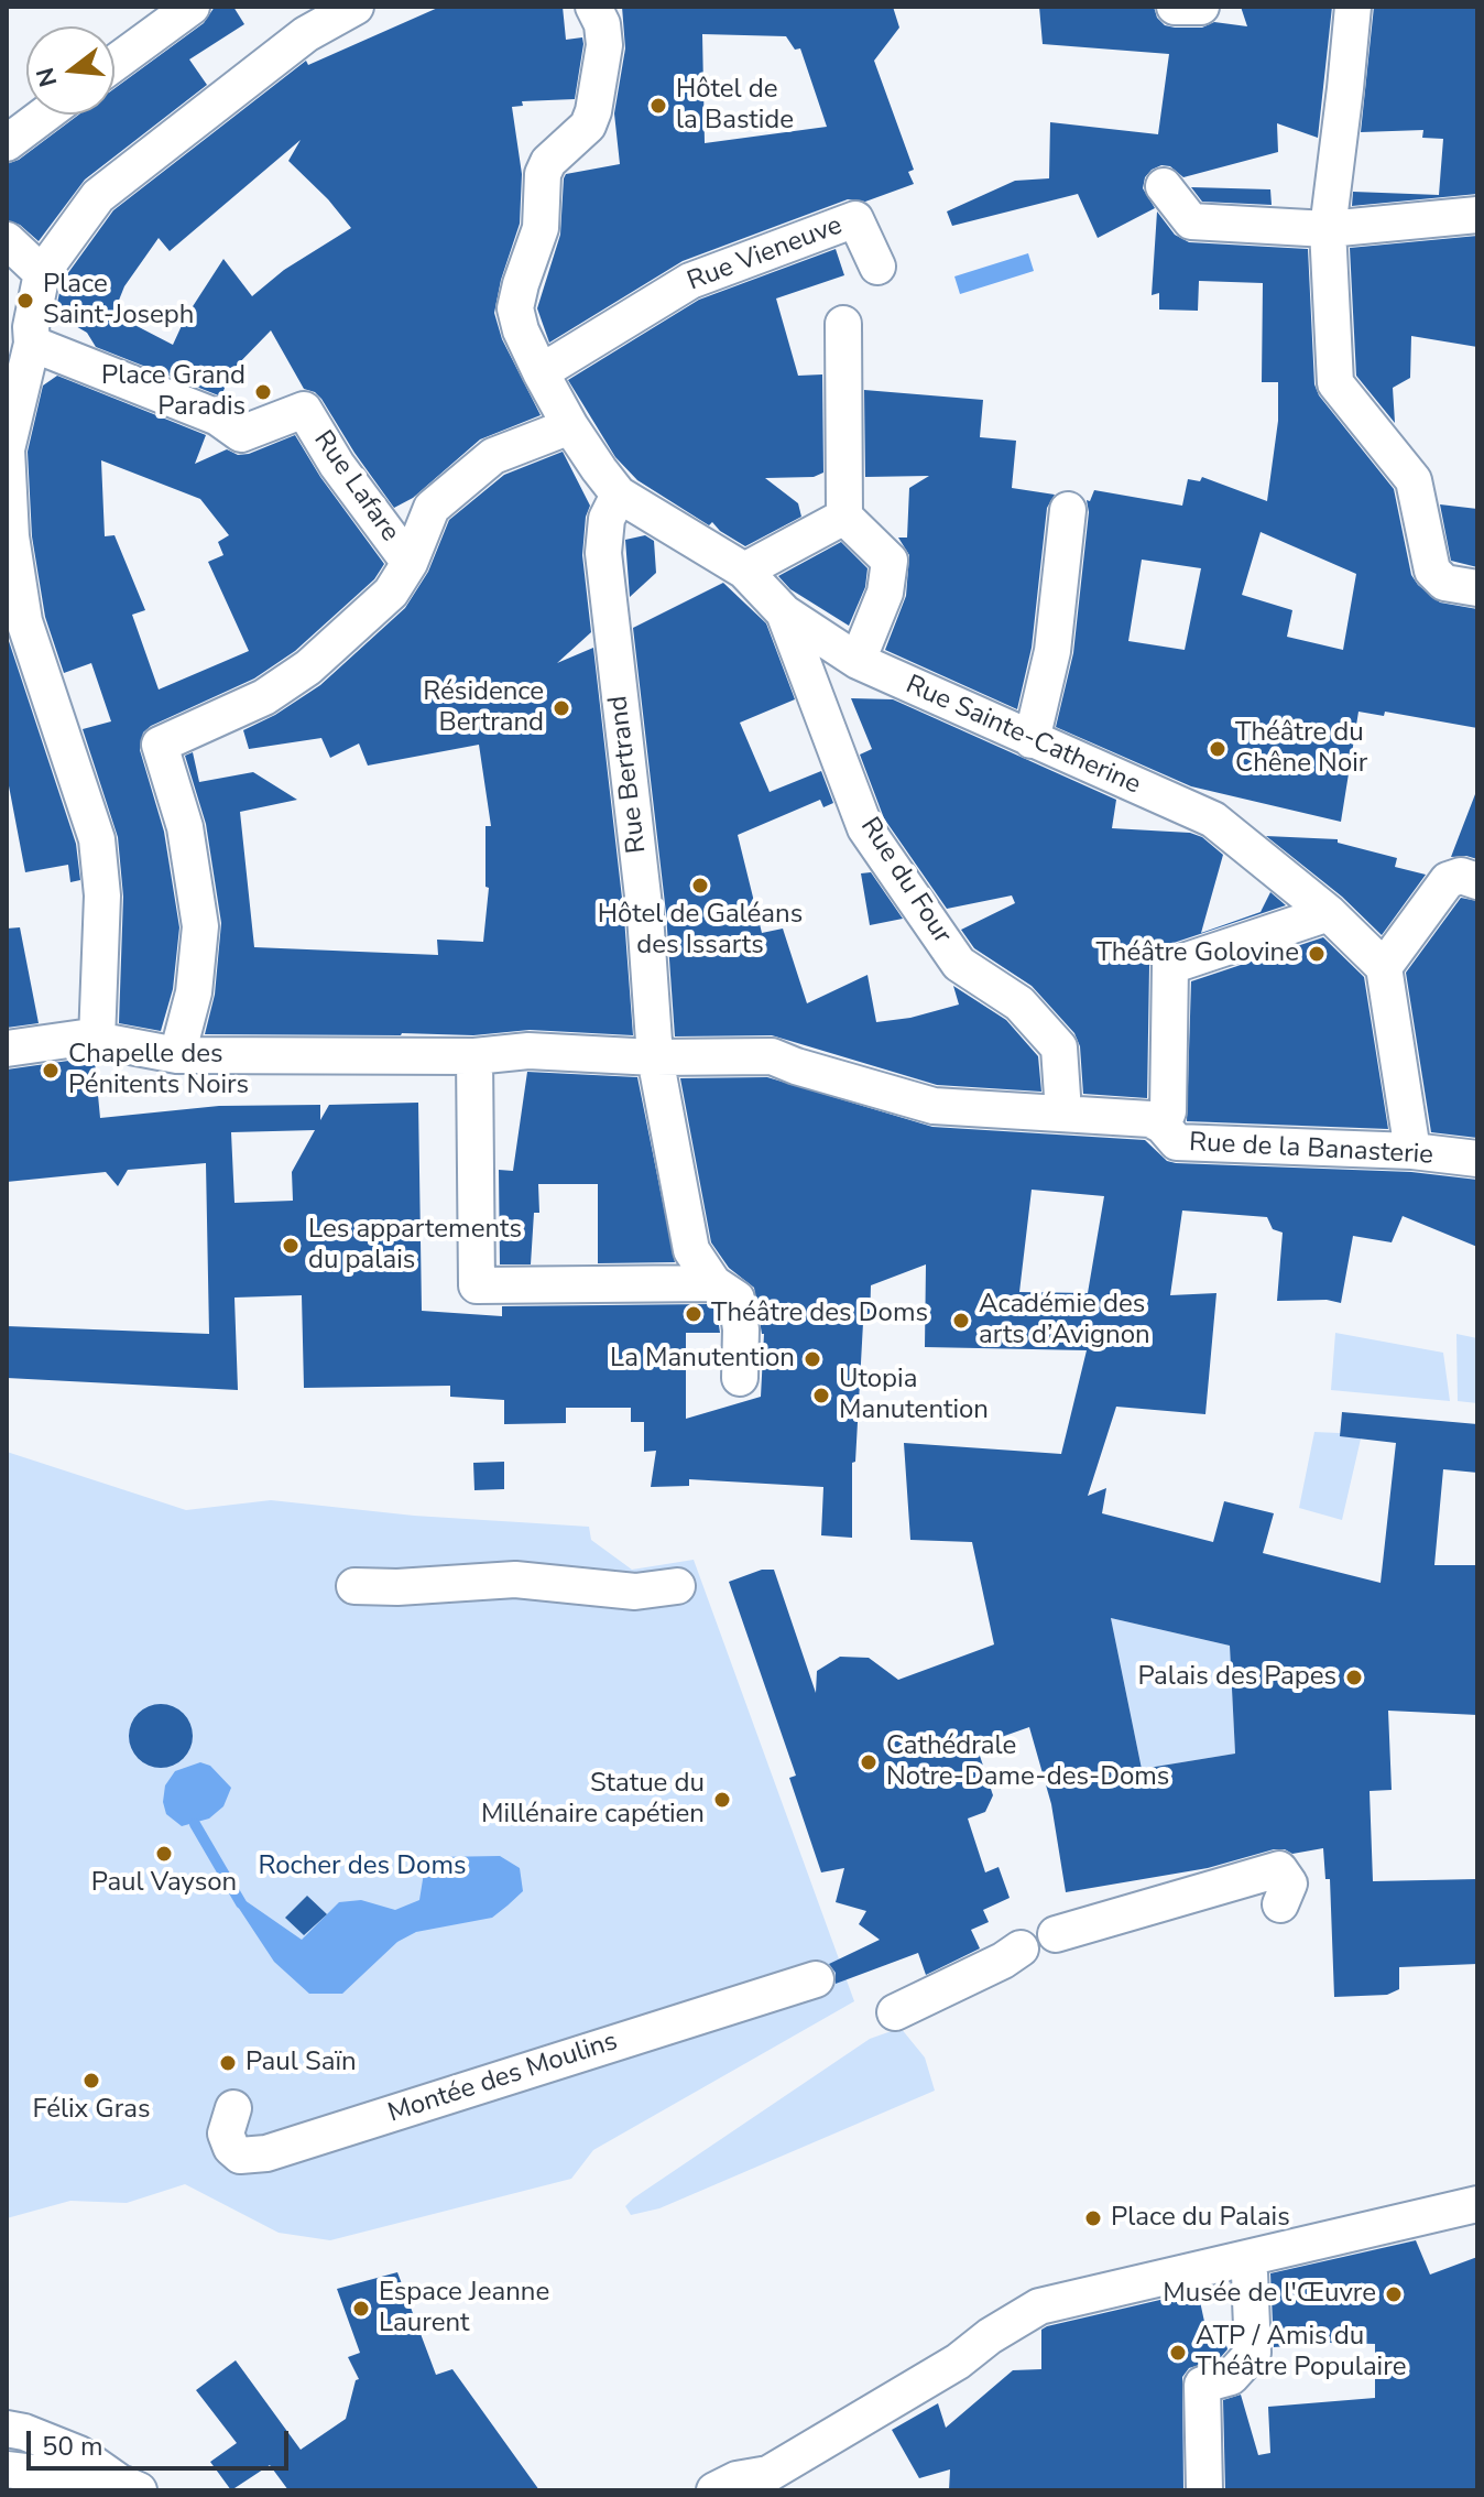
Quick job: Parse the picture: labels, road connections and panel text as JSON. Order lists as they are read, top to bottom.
{
  "streets": {
    "street": [
      "Rue Vieneuve",
      "Rue Lafare",
      "Rue Sainte-Catherine",
      "Rue Bertrand",
      "Rue du Four",
      "Rue de la Banasterie",
      "Montée des Moulins"
    ]
  },
  "crossings": [
    ["Rue Vieneuve", "Rue Sainte-Catherine"],
    ["Rue Sainte-Catherine", "Rue Bertrand"],
    ["Rue Sainte-Catherine", "Rue du Four"],
    ["Rue Bertrand", "Rue de la Banasterie"],
    ["Rue du Four", "Rue de la Banasterie"]
  ],
  "parks": ["Rocher des Doms"],
  "places": [
    "Hôtel de la Bastide",
    "Place Saint-Joseph",
    "Place Grand Paradis",
    "Résidence Bertrand",
    "Théâtre du Chêne Noir",
    "Hôtel de Galéans des Issarts",
    "Théâtre Golovine",
    "Chapelle des Pénitents Noirs",
    "Les appartements du palais",
    "Théâtre des Doms",
    "Académie des arts d’Avignon",
    "La Manutention",
    "Utopia Manutention",
    "Palais des Papes",
    "Cathédrale Notre-Dame-des-Doms",
    "Statue du Millénaire capétien",
    "Paul Vayson",
    "Paul Saïn",
    "Félix Gras",
    "Place du Palais",
    "Musée de l'Œuvre",
    "Espace Jeanne Laurent",
    "ATP / Amis du Théâtre Populaire"
  ],
  "scale_bar": "50 m",
  "north": "left"
}
